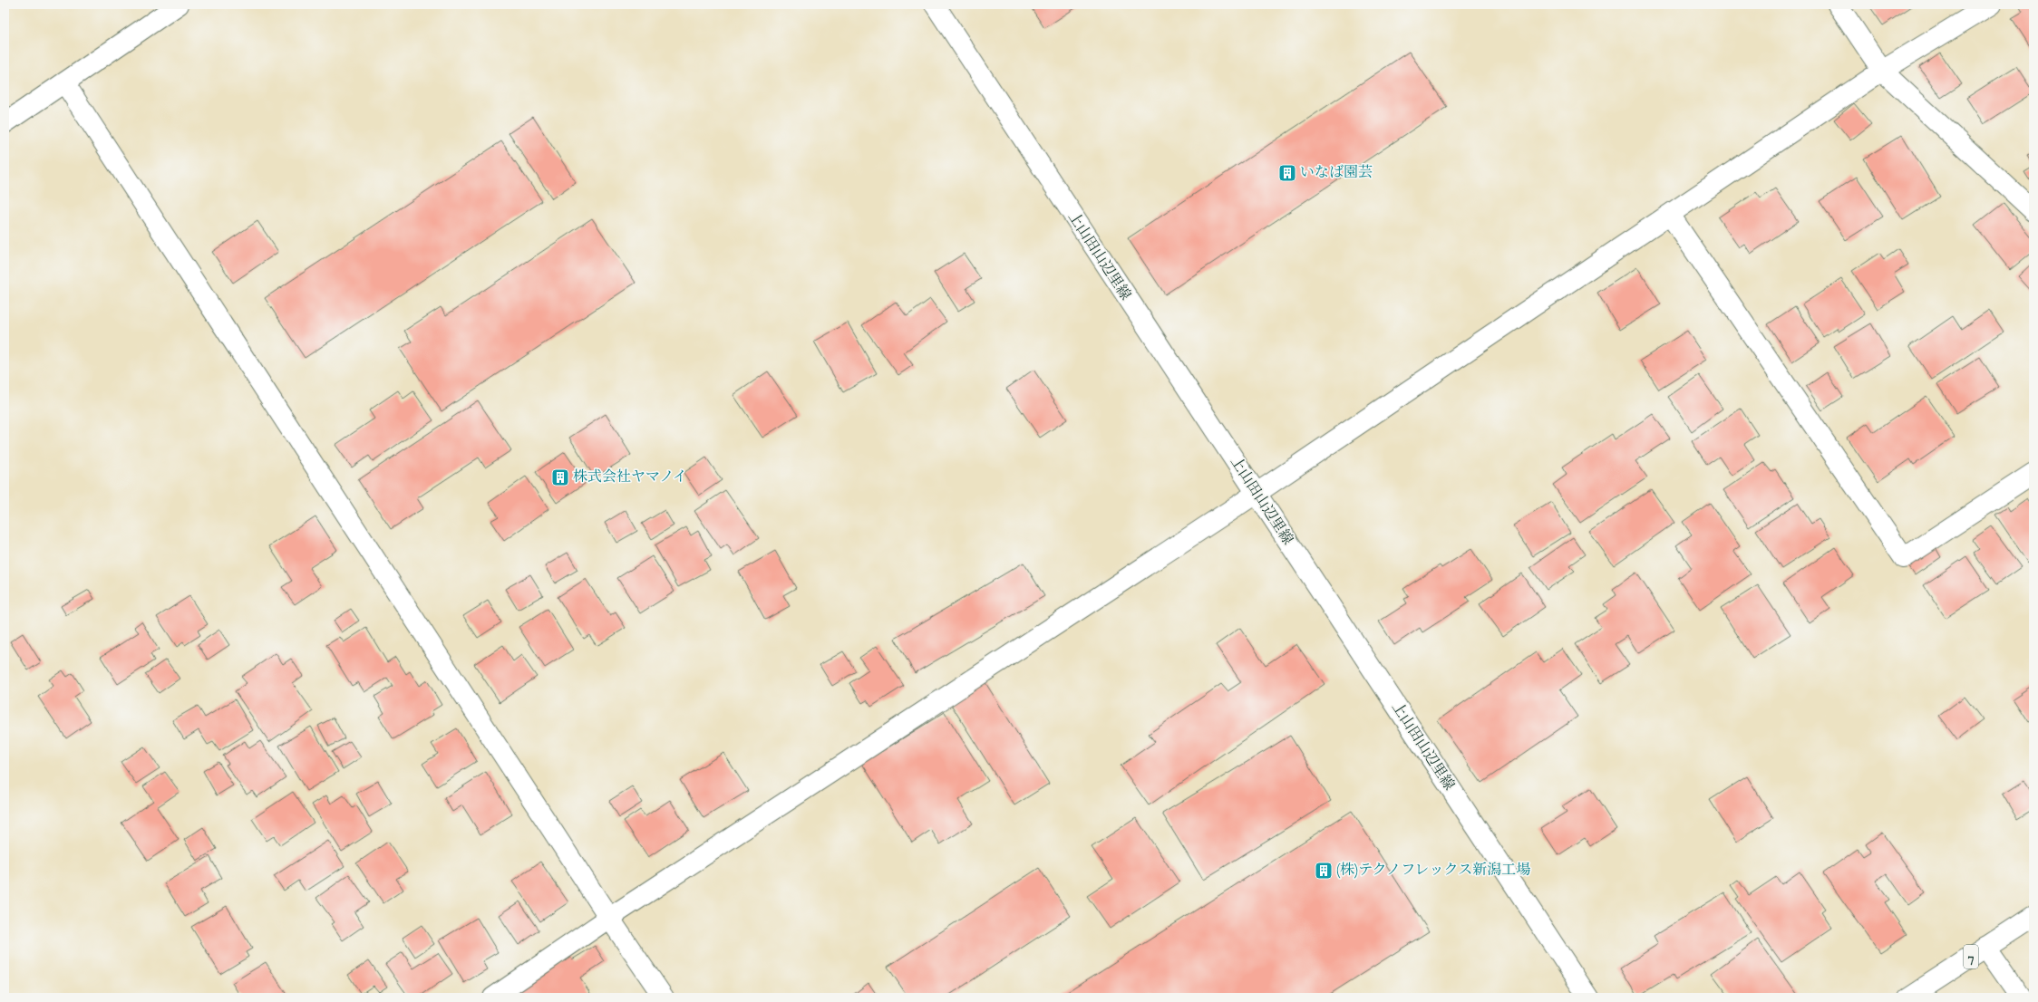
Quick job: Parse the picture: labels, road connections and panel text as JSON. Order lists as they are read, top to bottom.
{
  "streets": {
    "main road": ["上山田山辺里線", "7"]
  },
  "places": {
    "building": ["いなば園芸", "株式会社ヤマノイ", "(株)テクノフレックス新潟工場"]
  }
}
